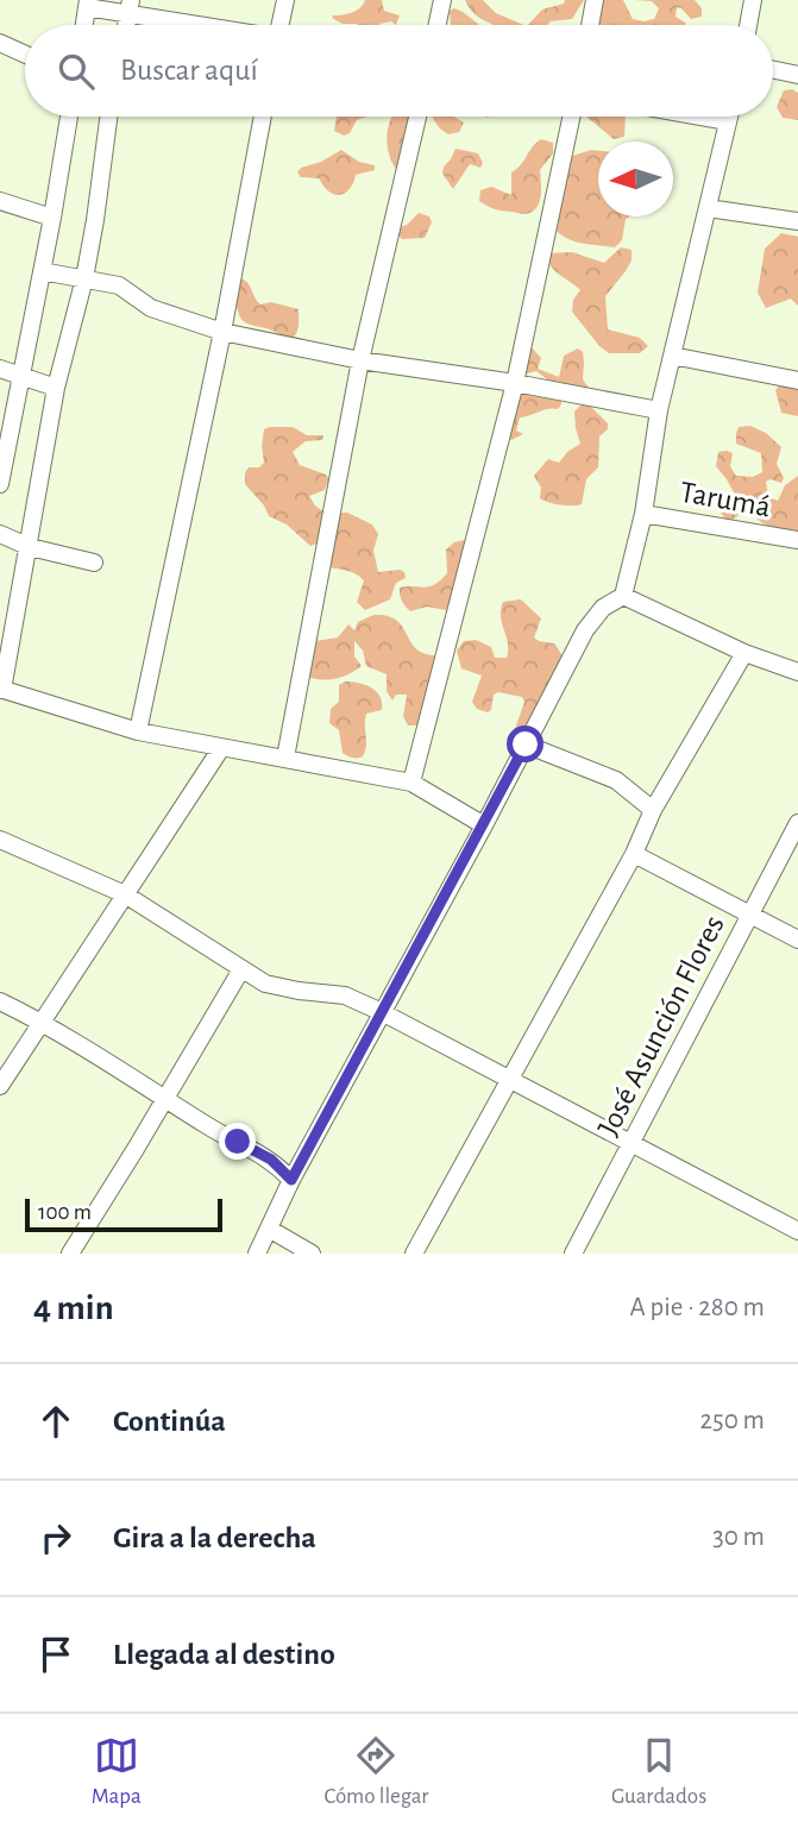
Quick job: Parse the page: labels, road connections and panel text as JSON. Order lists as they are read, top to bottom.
{
  "streets": {
    "street": ["Tarumá", "José Asunción Flores"]
  },
  "scale_bar": "100 m",
  "north": "left",
  "page": {
    "search": "Buscar aquí",
    "scale": "100 m",
    "heading": ["4 min", "A pie · 280 m"],
    "list": [
      ["Continúa", "250 m"],
      ["Gira a la derecha", "30 m"],
      "Llegada al destino"
    ],
    "nav": ["Mapa", "Cómo llegar", "Guardados"]
  }
}
